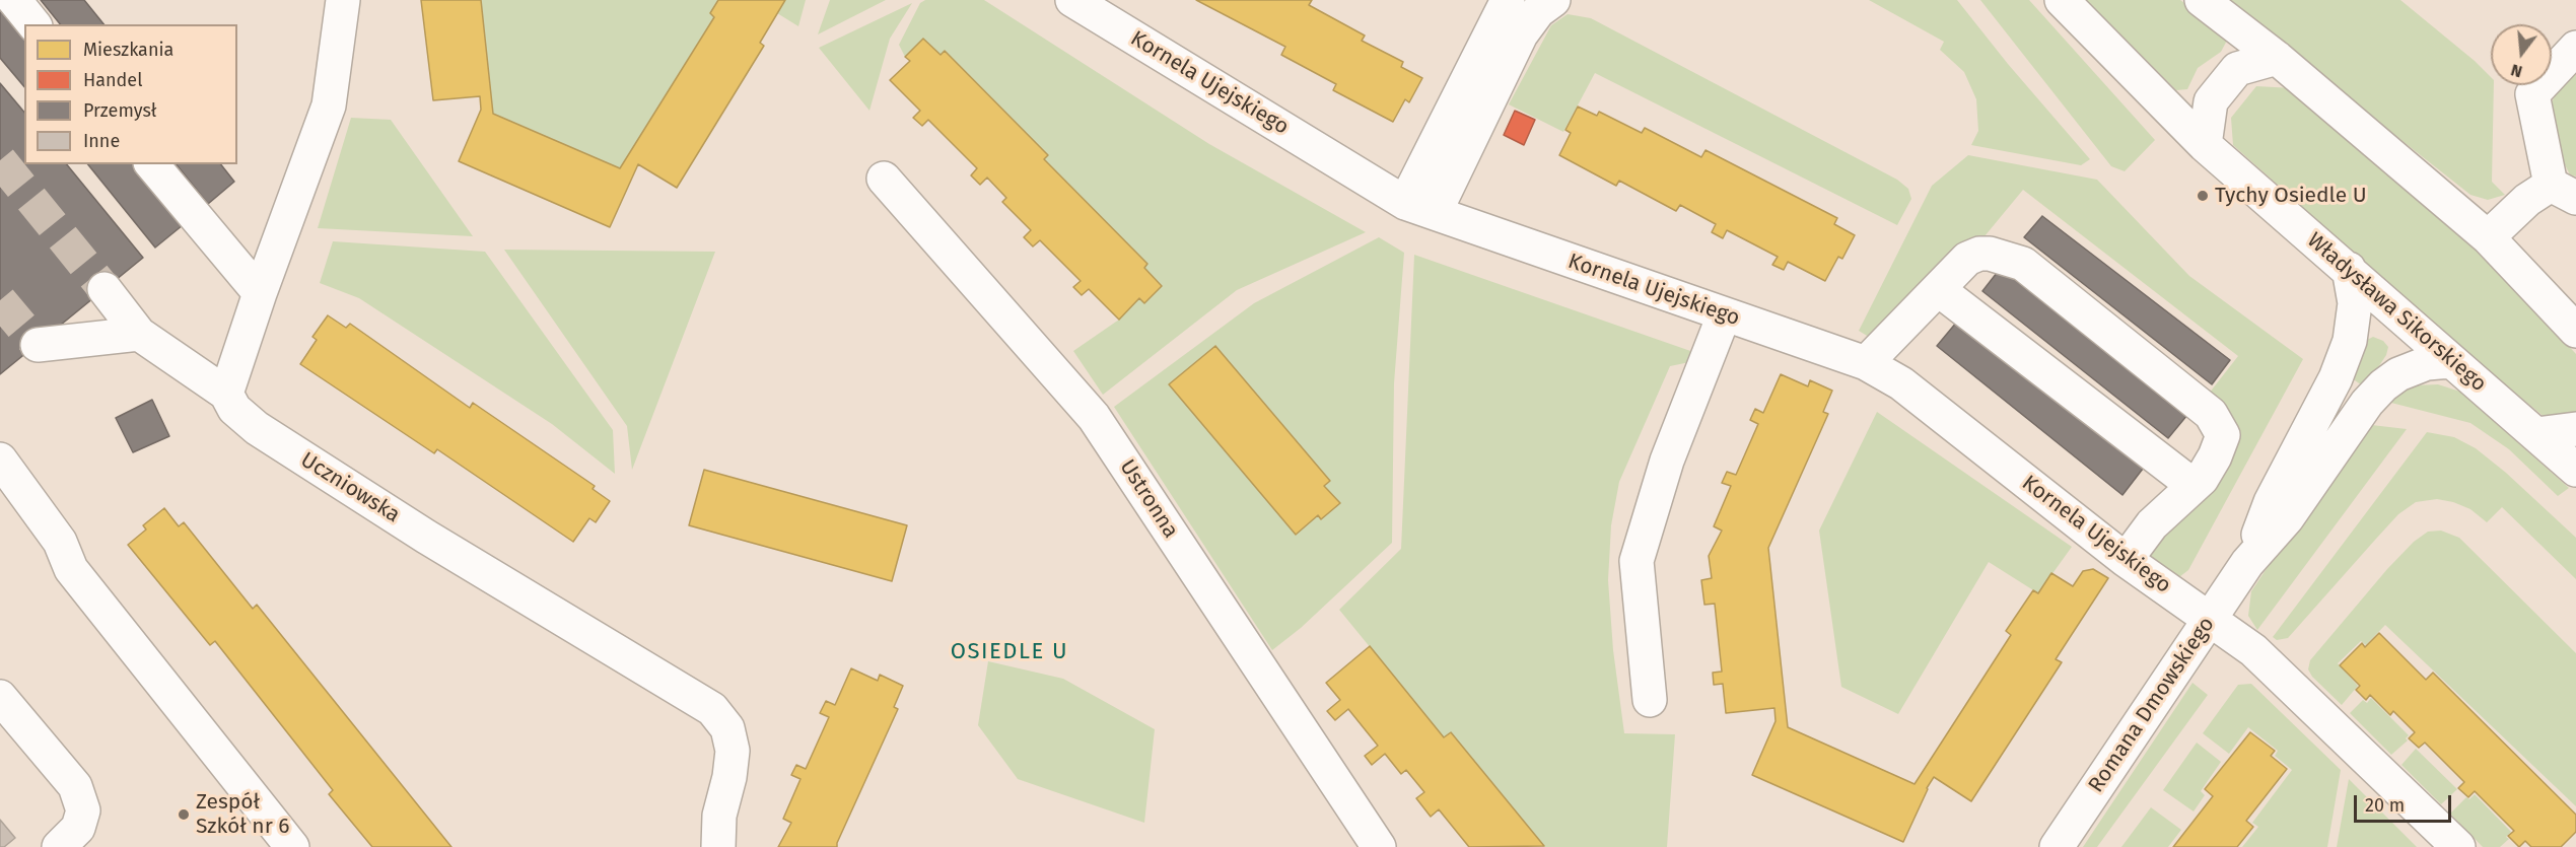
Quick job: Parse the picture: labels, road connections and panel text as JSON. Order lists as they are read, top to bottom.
{
  "streets": {
    "street": [
      "Kornela Ujejskiego",
      "Władysława Sikorskiego",
      "Uczniowska",
      "Ustronna",
      "Romana Dmowskiego"
    ]
  },
  "crossings": [
    ["Kornela Ujejskiego", "Romana Dmowskiego"],
    ["Władysława Sikorskiego", "Romana Dmowskiego"]
  ],
  "districts": ["OSIEDLE U"],
  "places": ["Tychy Osiedle U", "Zespół Szkół nr 6"],
  "legend": [
    "Mieszkania",
    "Handel",
    "Przemysł",
    "Inne"
  ],
  "scale_bar": "20 m",
  "north": "bottom"
}
